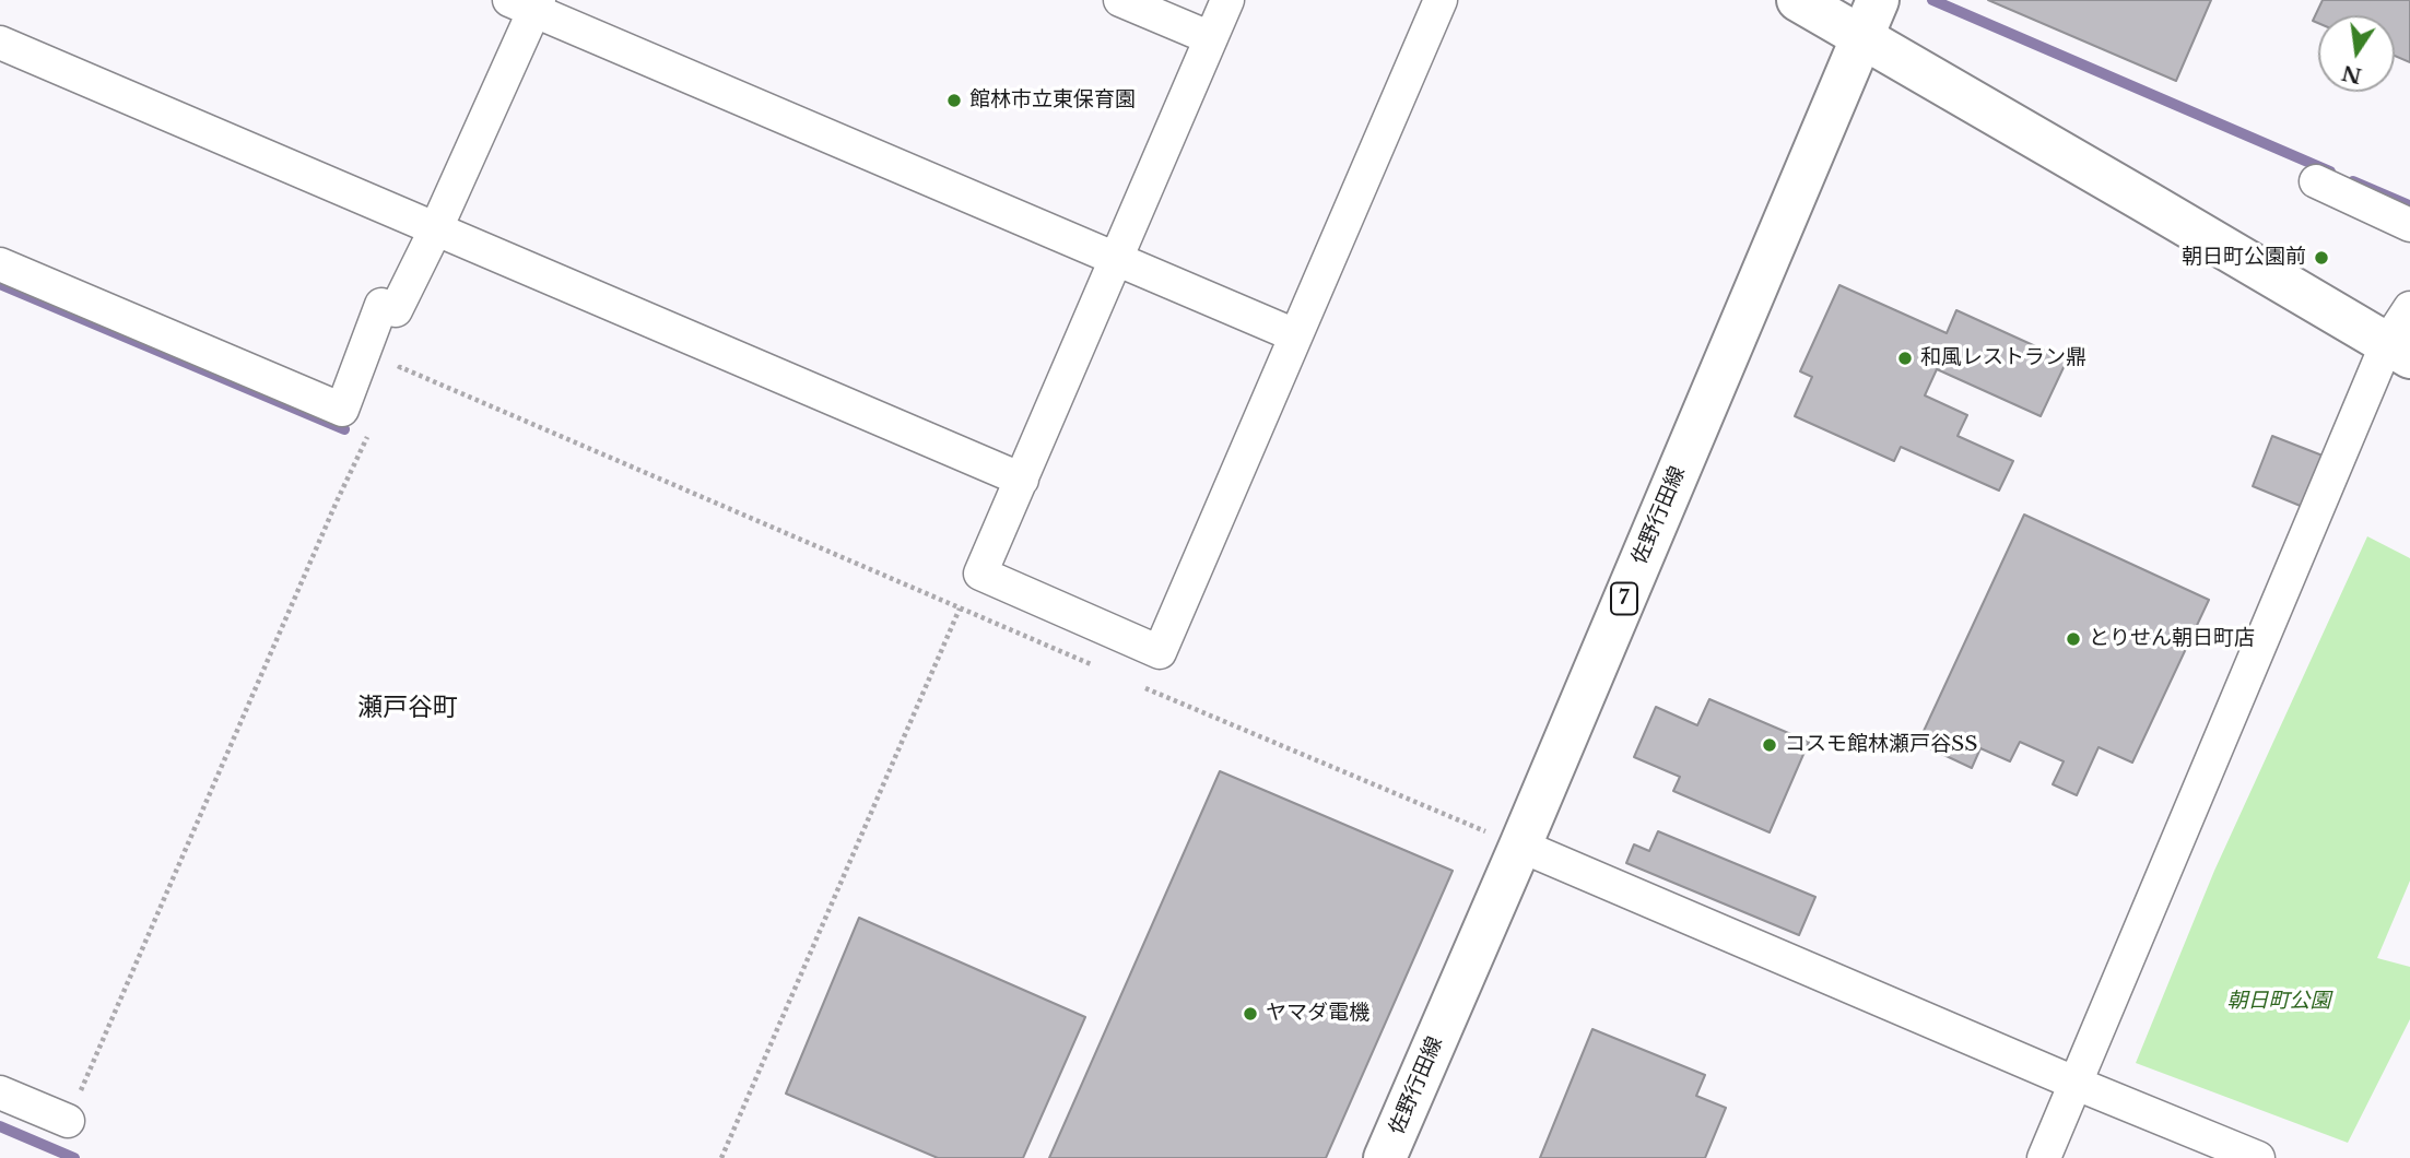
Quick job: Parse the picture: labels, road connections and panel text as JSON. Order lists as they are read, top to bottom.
{
  "streets": {
    "main road": ["佐野行田線", "7"]
  },
  "districts": ["瀬戸谷町"],
  "parks": ["朝日町公園"],
  "places": [
    "館林市立東保育園",
    "朝日町公園前",
    "和風レストラン鼎",
    "とりせん朝日町店",
    "コスモ館林瀬戸谷SS",
    "ヤマダ電機"
  ],
  "north": "bottom"
}
